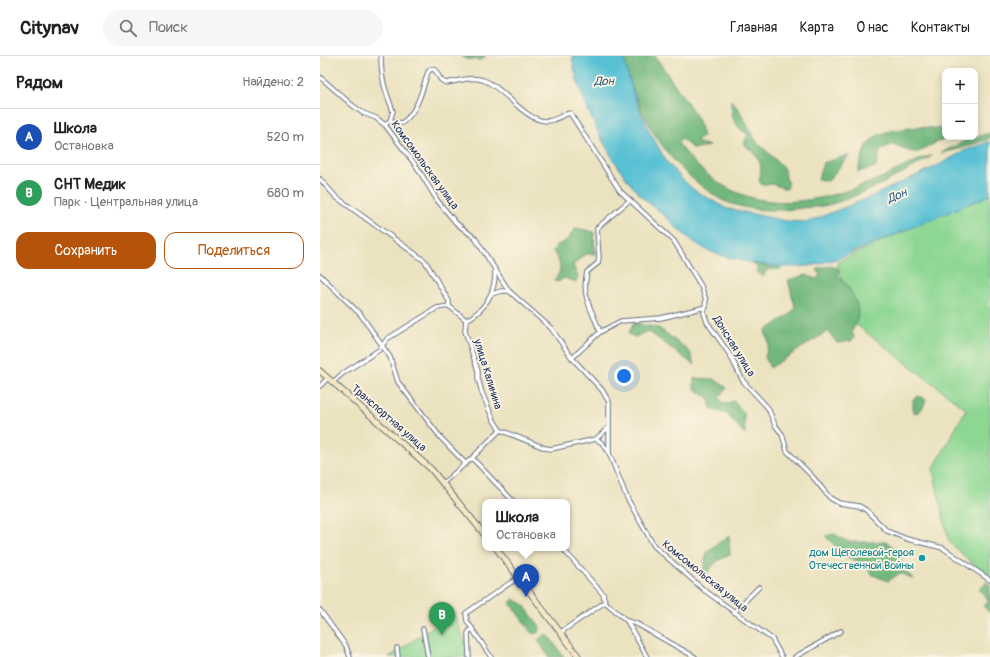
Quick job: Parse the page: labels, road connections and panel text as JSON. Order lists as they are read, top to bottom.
{
  "streets": {
    "main road": ["Транспортная улица"],
    "street": ["Комсомольская улица", "Донская улица", "улица Калинина"]
  },
  "water": ["Дон"],
  "places": ["дом Щеголевой-героя Отечественной Войны"],
  "page": {
    "header": "Citynav",
    "search": "Поиск",
    "nav": [
      "Главная",
      "Карта",
      "О нас",
      "Контакты"
    ],
    "heading": ["Рядом", "Найдено: 2"],
    "map_buttons": ["+", "−"],
    "list": [
      {
        "mark": "A",
        "name": "Школа",
        "note": "Остановка",
        "value": "520 m"
      },
      {
        "mark": "B",
        "name": "СНТ Медик",
        "note": "Парк · Центральная улица",
        "value": "680 m"
      }
    ],
    "buttons": ["Сохранить", "Поделиться"],
    "popup": ["Школа", "Остановка"],
    "pins": ["A", "B"]
  }
}
